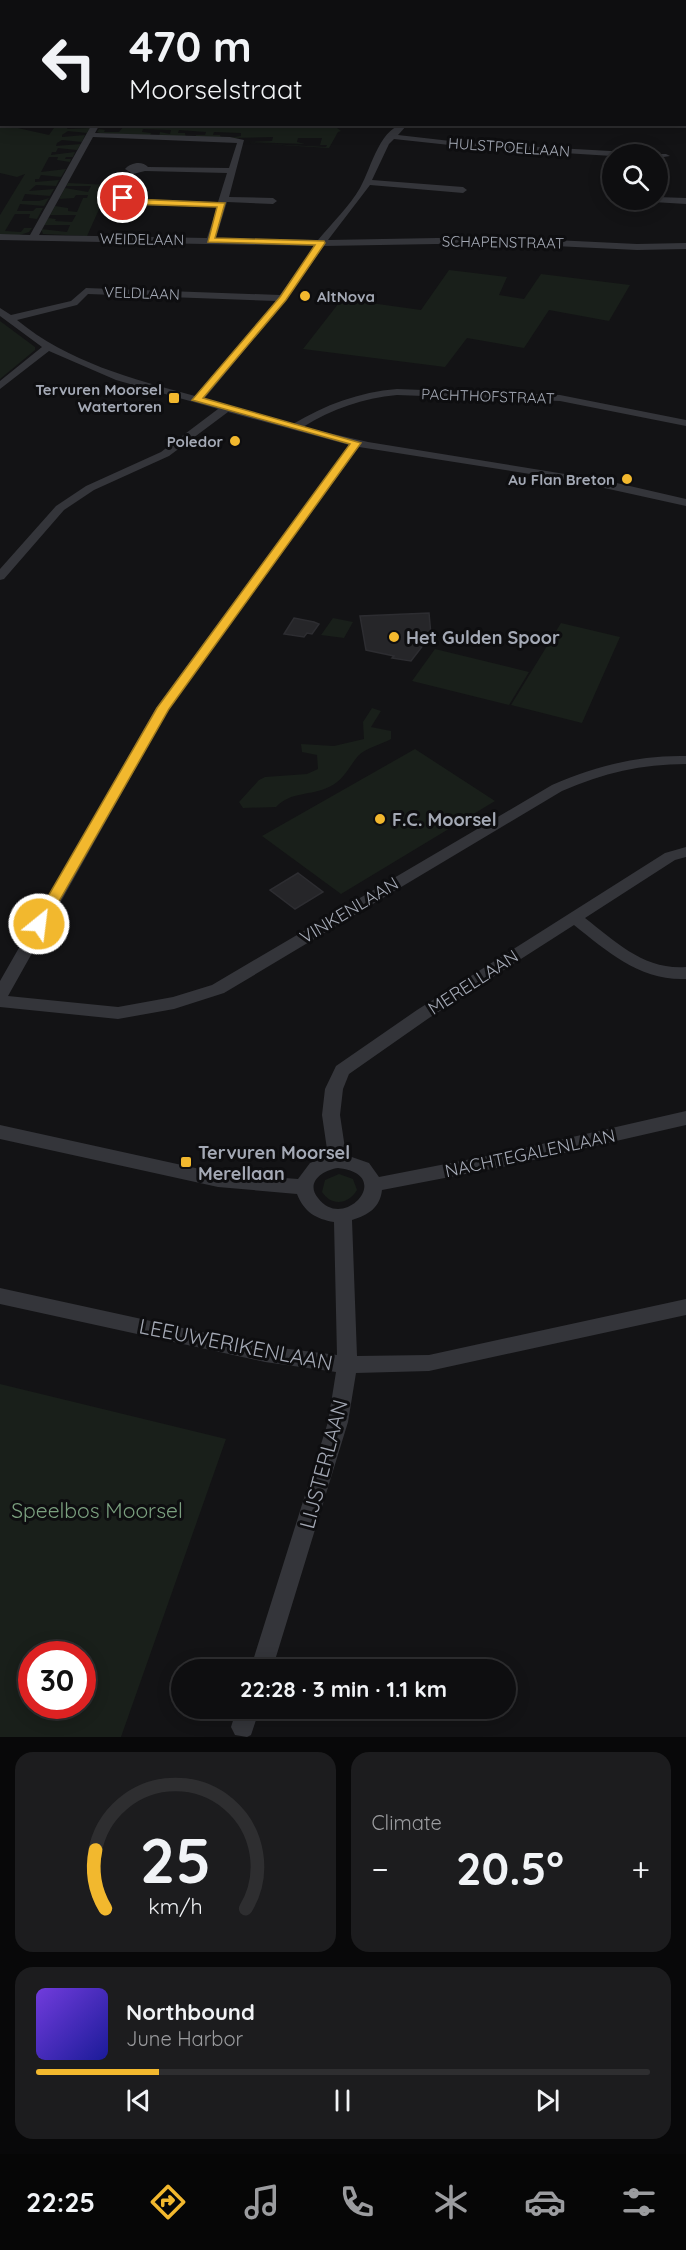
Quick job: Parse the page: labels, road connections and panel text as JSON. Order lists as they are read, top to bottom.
{
  "streets": {
    "street": [
      "HULSTPOELLAAN",
      "WEIDELAAN",
      "SCHAPENSTRAAT",
      "VELDLAAN",
      "PACHTHOFSTRAAT",
      "VINKENLAAN",
      "MERELLAAN",
      "NACHTEGALENLAAN",
      "LEEUWERIKENLAAN",
      "LIJSTERLAAN"
    ]
  },
  "crossings": [
    ["WEIDELAAN", "SCHAPENSTRAAT"],
    ["MERELLAAN", "NACHTEGALENLAAN"],
    ["MERELLAAN", "LIJSTERLAAN"],
    ["NACHTEGALENLAAN", "LIJSTERLAAN"],
    ["LEEUWERIKENLAAN", "LIJSTERLAAN"]
  ],
  "parks": ["Speelbos Moorsel"],
  "places": {
    "other": [
      "AltNova",
      "Poledor",
      "Au Flan Breton",
      "Het Gulden Spoor",
      "F.C. Moorsel"
    ],
    "transit": ["Tervuren Moorsel Watertoren", "Tervuren Moorsel Merellaan"]
  },
  "page": {
    "turn": ["470 m", "Moorselstraat"],
    "limit": "30",
    "trip": "22:28 · 3 min · 1.1 km",
    "tile": "Climate",
    "heat": ["−", "20.5°", "+"],
    "song": ["Northbound", "June Harbor"],
    "tabs": "22:25",
    "gauge": ["25", "km/h"]
  }
}
